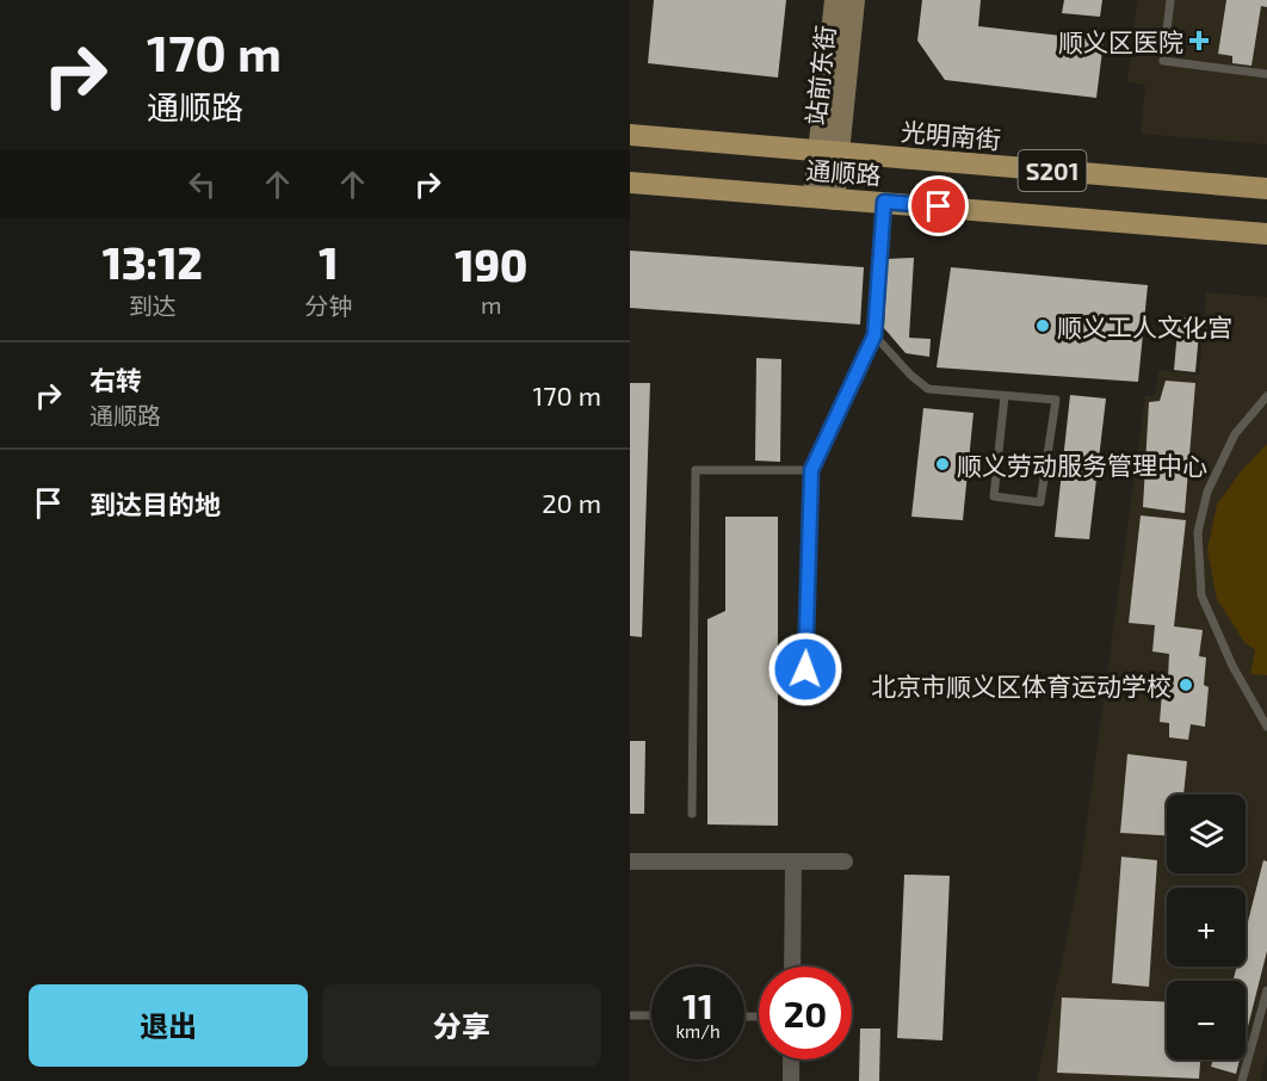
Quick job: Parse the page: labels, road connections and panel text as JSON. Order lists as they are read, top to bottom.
{
  "streets": {
    "main road": ["光明南街", "S201", "通顺路"],
    "street": ["站前东街"]
  },
  "crossings": [
    ["站前东街", "光明南街"],
    ["站前东街", "通顺路"]
  ],
  "places": {
    "health": ["顺义区医院"],
    "other": ["顺义工人文化宫", "顺义劳动服务管理中心", "北京市顺义区体育运动学校"]
  },
  "page": {
    "turn": ["170 m", "通顺路"],
    "eta": [
      "13:12",
      "到达",
      "1",
      "分钟",
      "190",
      "m"
    ],
    "list": [
      {
        "name": "右转",
        "note": "通顺路",
        "value": "170 m"
      },
      {
        "name": "到达目的地",
        "value": "20 m"
      }
    ],
    "map_buttons": ["+", "−"],
    "speed": "11 km/h",
    "limit": "20",
    "buttons": ["退出", "分享"]
  }
}
